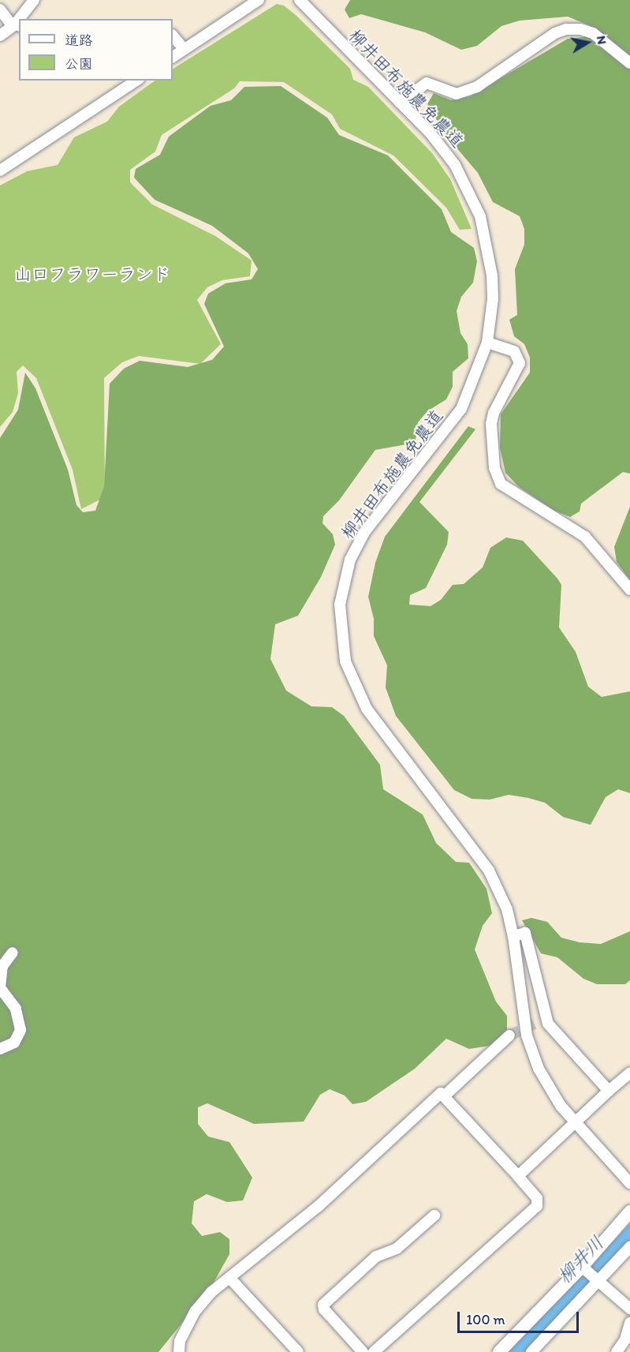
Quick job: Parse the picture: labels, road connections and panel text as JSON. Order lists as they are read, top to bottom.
{
  "streets": {
    "street": ["柳井田布施農免農道"]
  },
  "water": ["柳井川"],
  "parks": ["山口フラワーランド"],
  "legend": ["道路", "公園"],
  "scale_bar": "100 m",
  "north": "right"
}
